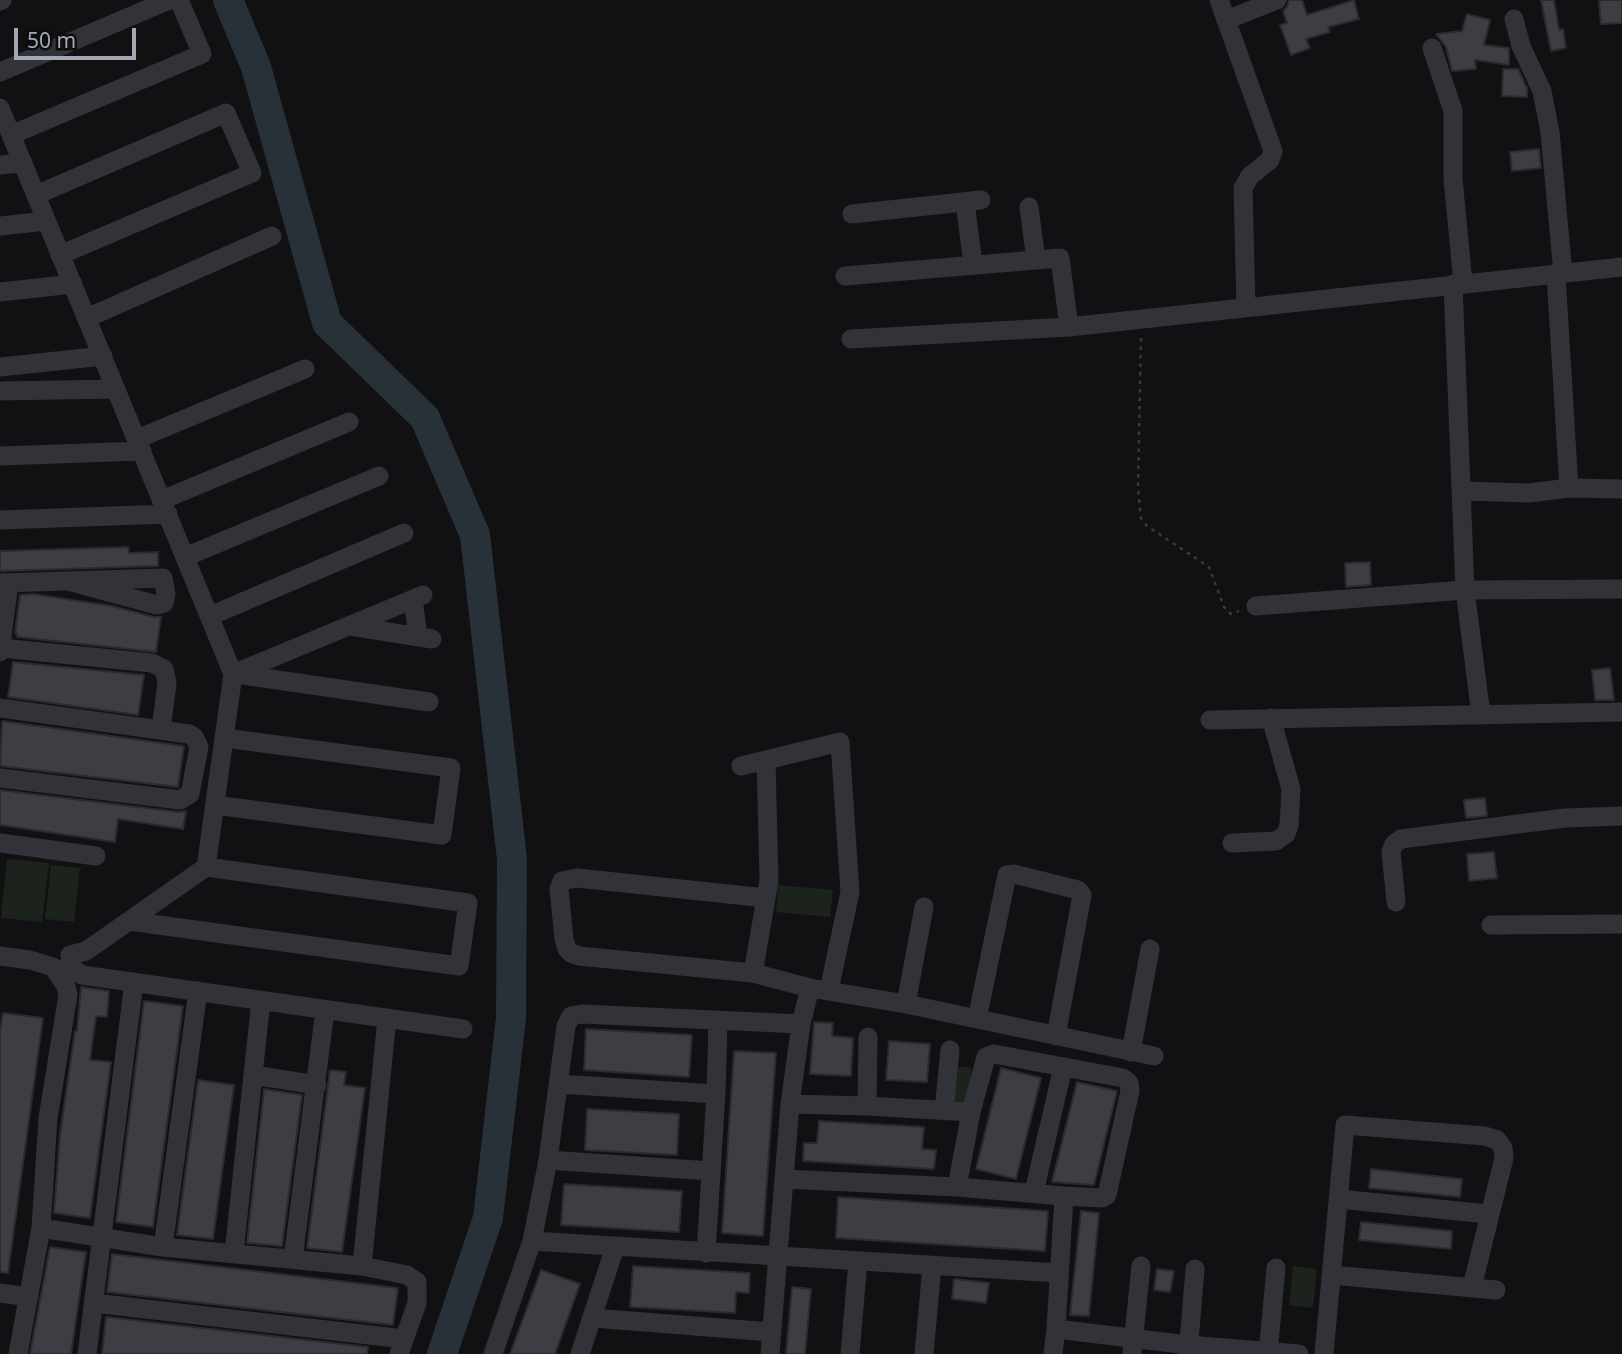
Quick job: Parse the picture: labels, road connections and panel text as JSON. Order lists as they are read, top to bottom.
{
  "scale_bar": "50 m"
}
